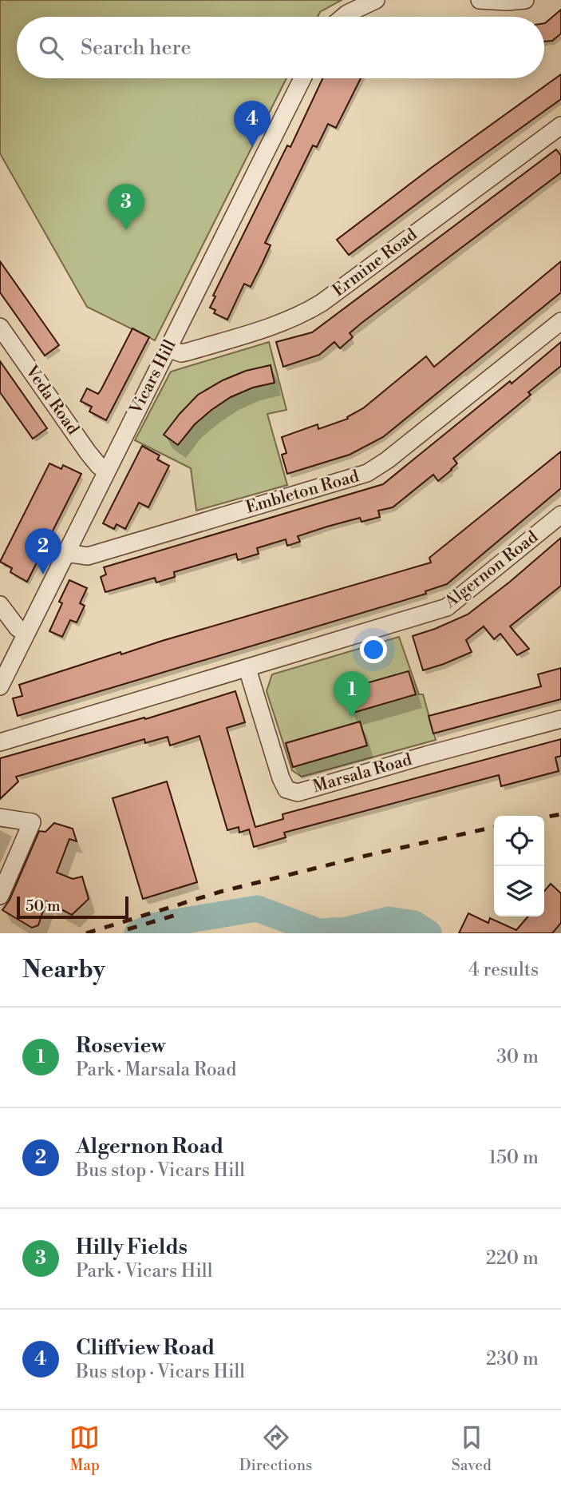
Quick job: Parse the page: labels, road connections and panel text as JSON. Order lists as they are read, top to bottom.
{
  "streets": {
    "street": [
      "Ermine Road",
      "Vicars Hill",
      "Veda Road",
      "Embleton Road",
      "Algernon Road",
      "Marsala Road"
    ]
  },
  "crossings": [
    ["Ermine Road", "Vicars Hill"],
    ["Vicars Hill", "Veda Road"],
    ["Vicars Hill", "Embleton Road"],
    ["Algernon Road", "Marsala Road"]
  ],
  "scale_bar": "50 m",
  "page": {
    "search": "Search here",
    "pins": [
      "4",
      "3",
      "2",
      "1"
    ],
    "scale": "50 m",
    "heading": ["Nearby", "4 results"],
    "list": [
      {
        "mark": "1",
        "name": "Roseview",
        "note": "Park · Marsala Road",
        "value": "30 m"
      },
      {
        "mark": "2",
        "name": "Algernon Road",
        "note": "Bus stop · Vicars Hill",
        "value": "150 m"
      },
      {
        "mark": "3",
        "name": "Hilly Fields",
        "note": "Park · Vicars Hill",
        "value": "220 m"
      },
      {
        "mark": "4",
        "name": "Cliffview Road",
        "note": "Bus stop · Vicars Hill",
        "value": "230 m"
      }
    ],
    "nav": ["Map", "Directions", "Saved"]
  }
}
